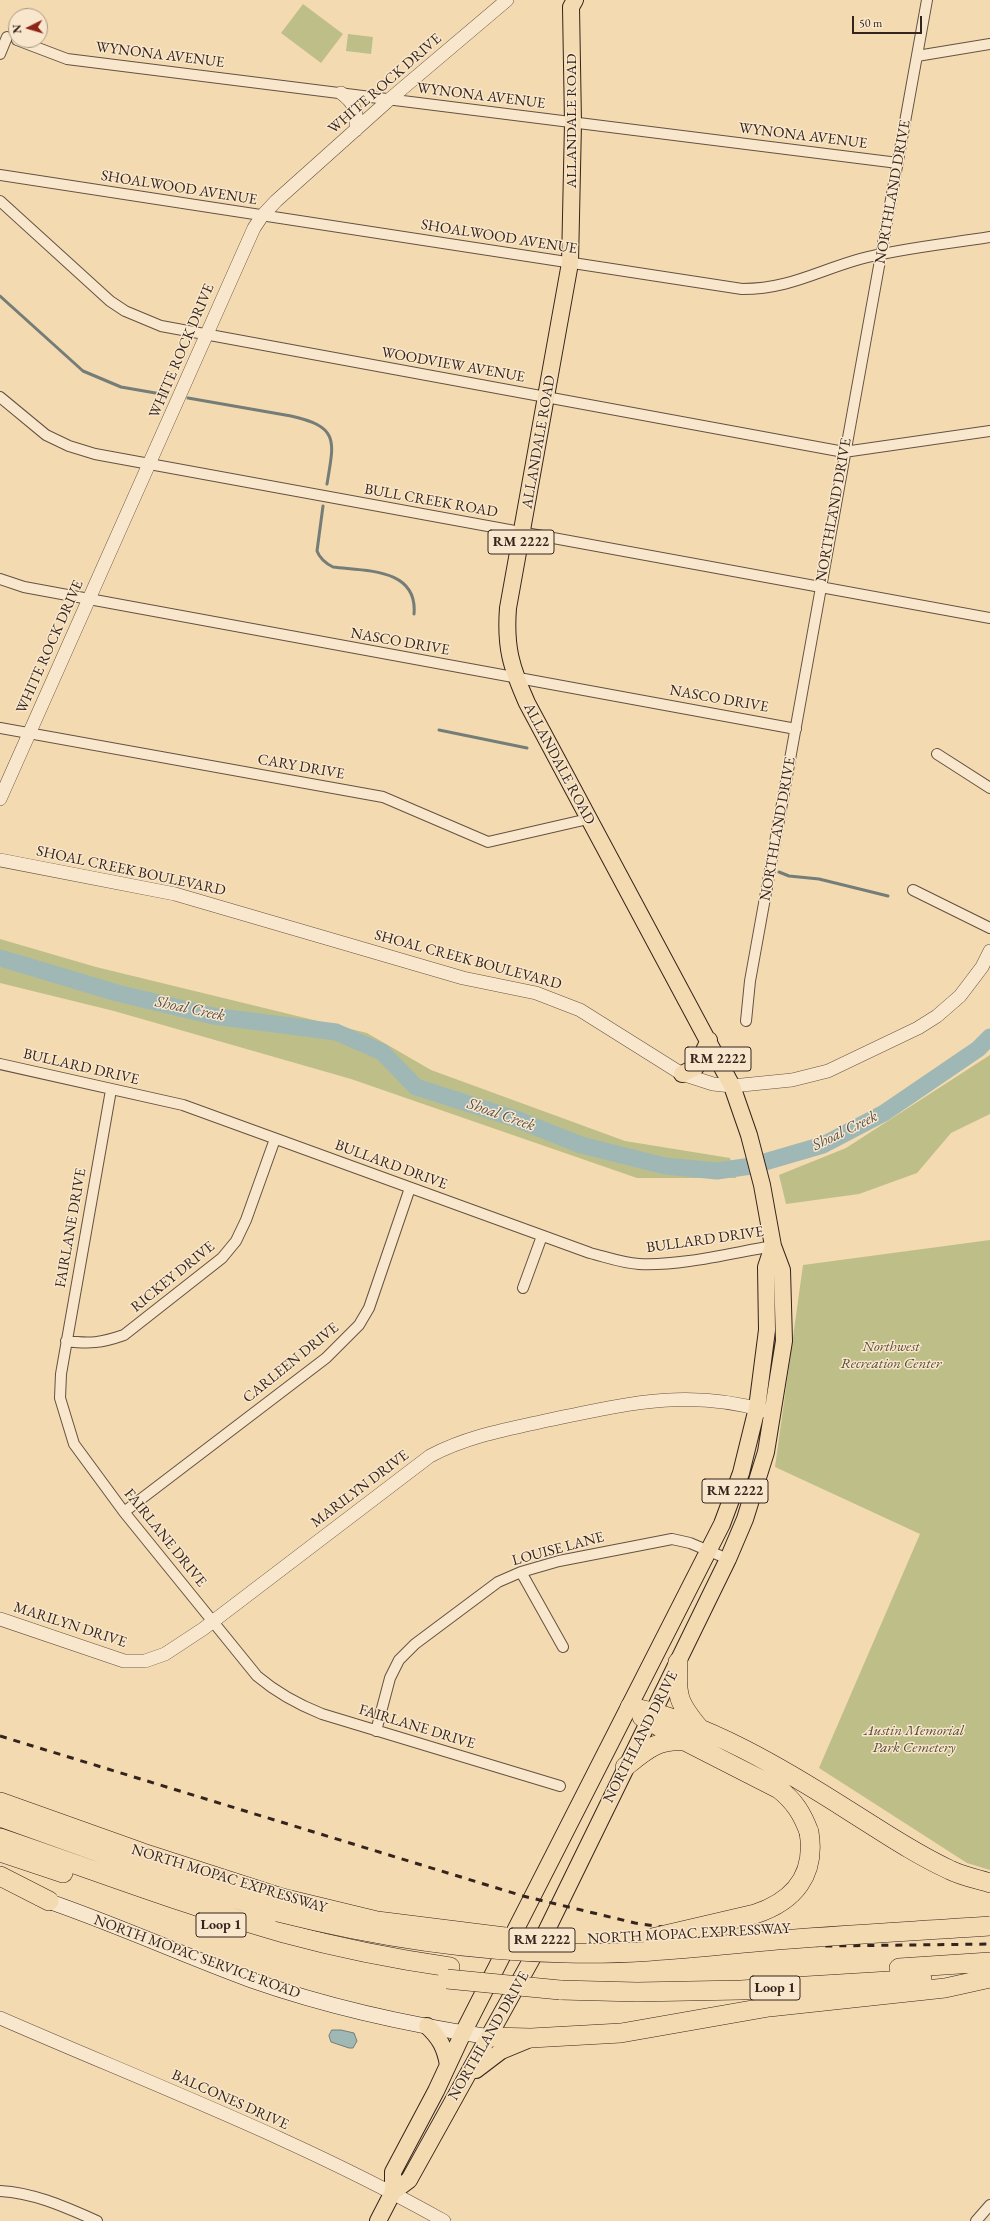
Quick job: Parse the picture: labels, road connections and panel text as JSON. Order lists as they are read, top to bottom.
{
  "streets": {
    "highway": ["NORTH MOPAC EXPRESSWAY", "Loop 1"],
    "main road": [
      "ALLANDALE ROAD",
      "NORTHLAND DRIVE",
      "RM 2222",
      "NORTH MOPAC SERVICE ROAD"
    ],
    "street": [
      "WYNONA AVENUE",
      "WHITE ROCK DRIVE",
      "SHOALWOOD AVENUE",
      "WOODVIEW AVENUE",
      "BULL CREEK ROAD",
      "NASCO DRIVE",
      "CARY DRIVE",
      "SHOAL CREEK BOULEVARD",
      "BULLARD DRIVE",
      "FAIRLANE DRIVE",
      "RICKEY DRIVE",
      "CARLEEN DRIVE",
      "MARILYN DRIVE",
      "LOUISE LANE",
      "BALCONES DRIVE"
    ]
  },
  "crossings": [
    ["WYNONA AVENUE", "WHITE ROCK DRIVE"],
    ["WYNONA AVENUE", "ALLANDALE ROAD"],
    ["WYNONA AVENUE", "NORTHLAND DRIVE"],
    ["WHITE ROCK DRIVE", "SHOALWOOD AVENUE"],
    ["WHITE ROCK DRIVE", "WOODVIEW AVENUE"],
    ["WHITE ROCK DRIVE", "BULL CREEK ROAD"],
    ["WHITE ROCK DRIVE", "NASCO DRIVE"],
    ["WHITE ROCK DRIVE", "CARY DRIVE"],
    ["ALLANDALE ROAD", "SHOALWOOD AVENUE"],
    ["ALLANDALE ROAD", "NORTHLAND DRIVE"],
    ["ALLANDALE ROAD", "WOODVIEW AVENUE"],
    ["ALLANDALE ROAD", "BULL CREEK ROAD"],
    ["ALLANDALE ROAD", "NASCO DRIVE"],
    ["ALLANDALE ROAD", "CARY DRIVE"],
    ["ALLANDALE ROAD", "SHOAL CREEK BOULEVARD"],
    ["SHOALWOOD AVENUE", "NORTHLAND DRIVE"],
    ["NORTHLAND DRIVE", "WOODVIEW AVENUE"],
    ["NORTHLAND DRIVE", "BULL CREEK ROAD"],
    ["NORTHLAND DRIVE", "NASCO DRIVE"],
    ["NORTHLAND DRIVE", "SHOAL CREEK BOULEVARD"],
    ["NORTHLAND DRIVE", "BULLARD DRIVE"],
    ["NORTHLAND DRIVE", "MARILYN DRIVE"],
    ["NORTHLAND DRIVE", "LOUISE LANE"],
    ["NORTHLAND DRIVE", "NORTH MOPAC SERVICE ROAD"],
    ["NORTHLAND DRIVE", "BALCONES DRIVE"],
    ["BULLARD DRIVE", "FAIRLANE DRIVE"],
    ["BULLARD DRIVE", "RICKEY DRIVE"],
    ["BULLARD DRIVE", "CARLEEN DRIVE"],
    ["FAIRLANE DRIVE", "RICKEY DRIVE"],
    ["FAIRLANE DRIVE", "CARLEEN DRIVE"],
    ["FAIRLANE DRIVE", "MARILYN DRIVE"],
    ["FAIRLANE DRIVE", "LOUISE LANE"]
  ],
  "water": ["Shoal Creek"],
  "parks": ["Northwest Recreation Center", "Austin Memorial Park Cemetery"],
  "scale_bar": "50 m",
  "north": "left"
}
